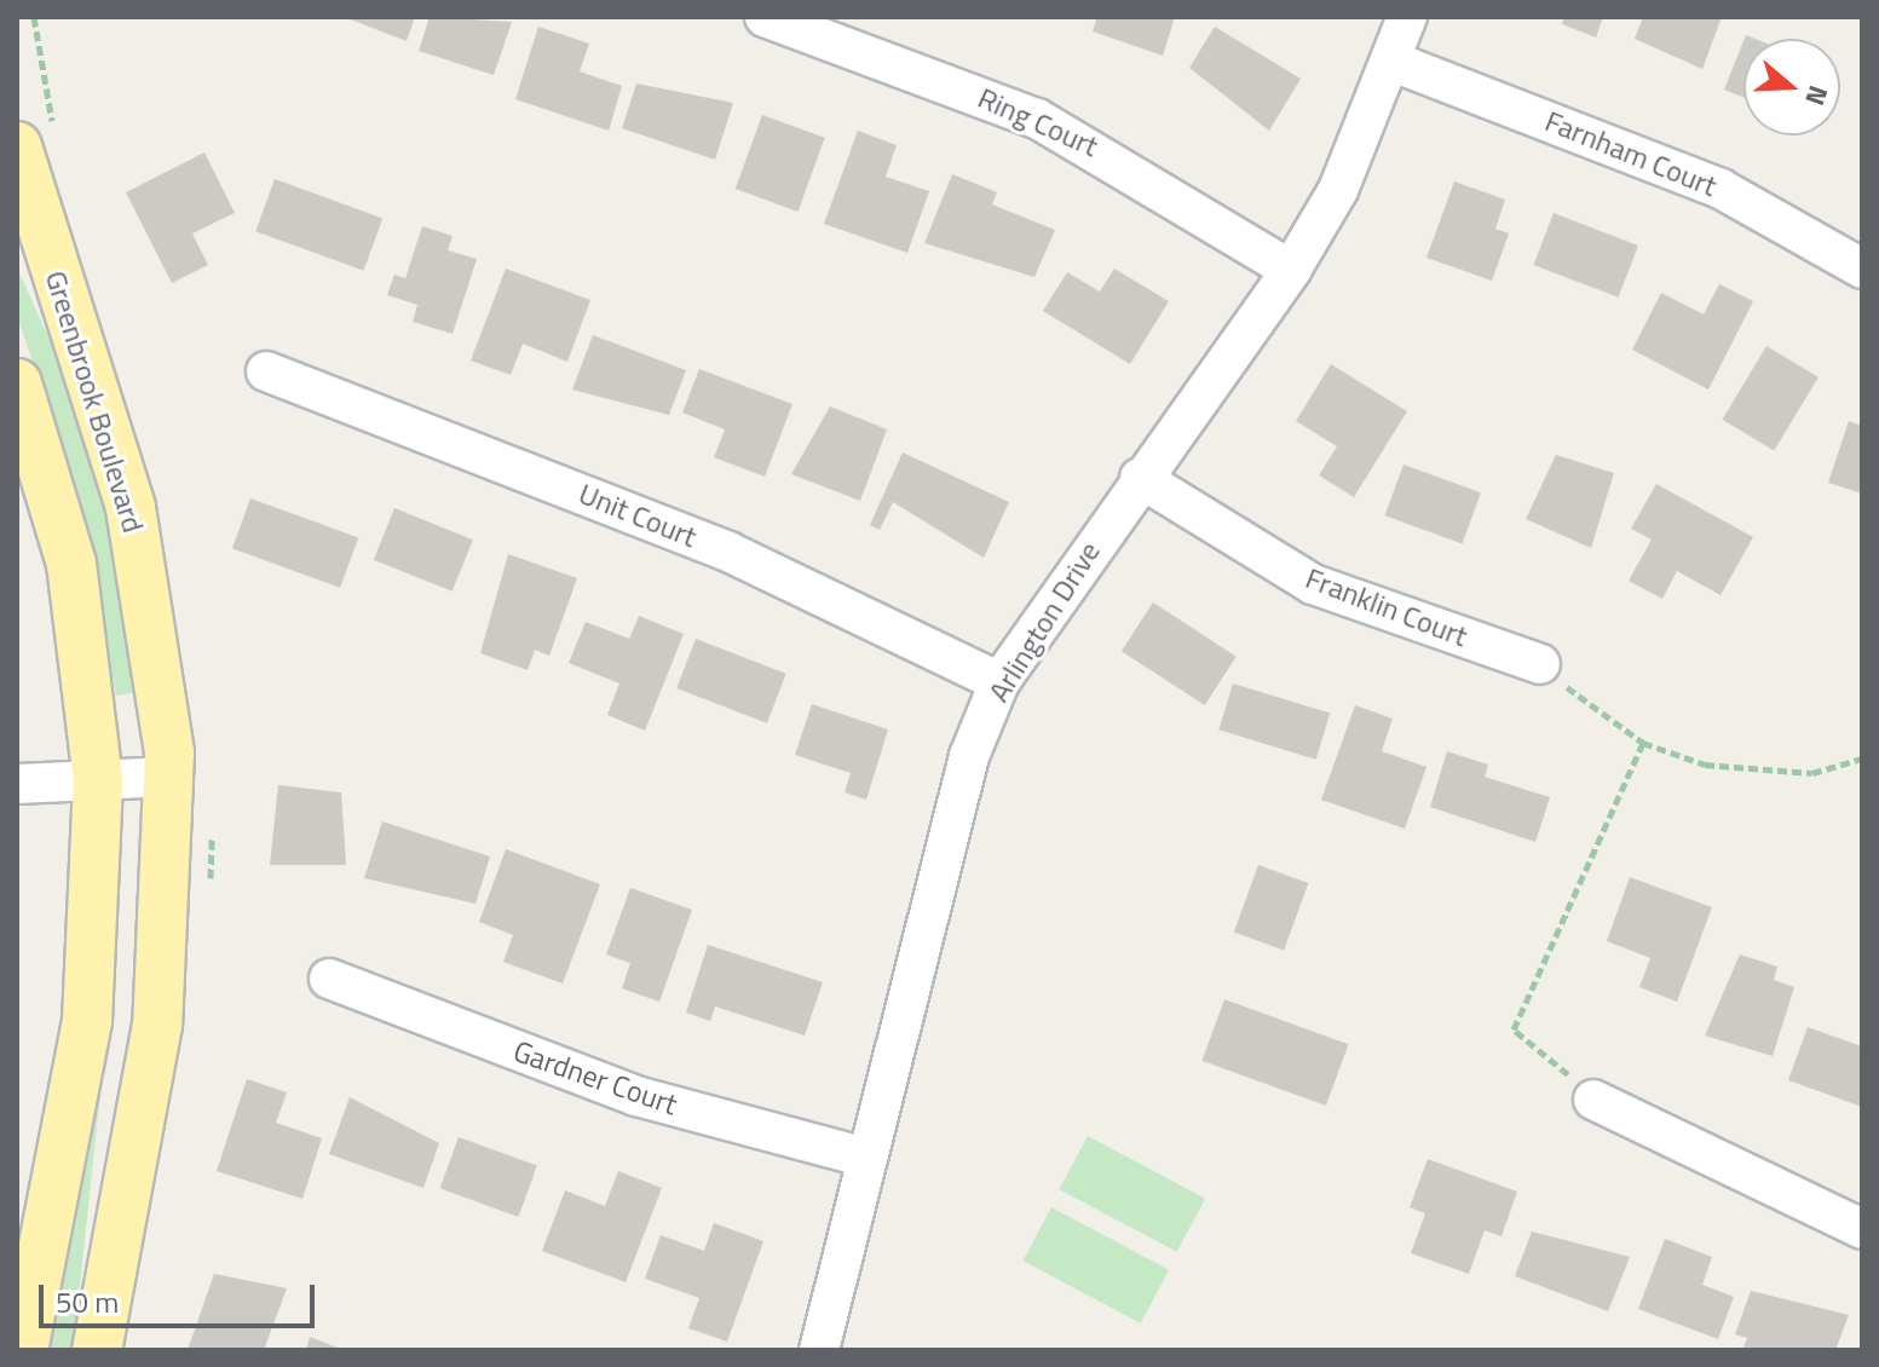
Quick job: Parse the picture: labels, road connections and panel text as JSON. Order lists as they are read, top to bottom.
{
  "streets": {
    "main road": ["Greenbrook Boulevard"],
    "street": [
      "Ring Court",
      "Farnham Court",
      "Unit Court",
      "Franklin Court",
      "Arlington Drive",
      "Gardner Court"
    ]
  },
  "crossings": [
    ["Ring Court", "Arlington Drive"],
    ["Farnham Court", "Arlington Drive"],
    ["Unit Court", "Arlington Drive"],
    ["Franklin Court", "Arlington Drive"],
    ["Arlington Drive", "Gardner Court"]
  ],
  "scale_bar": "50 m",
  "north": "right"
}
